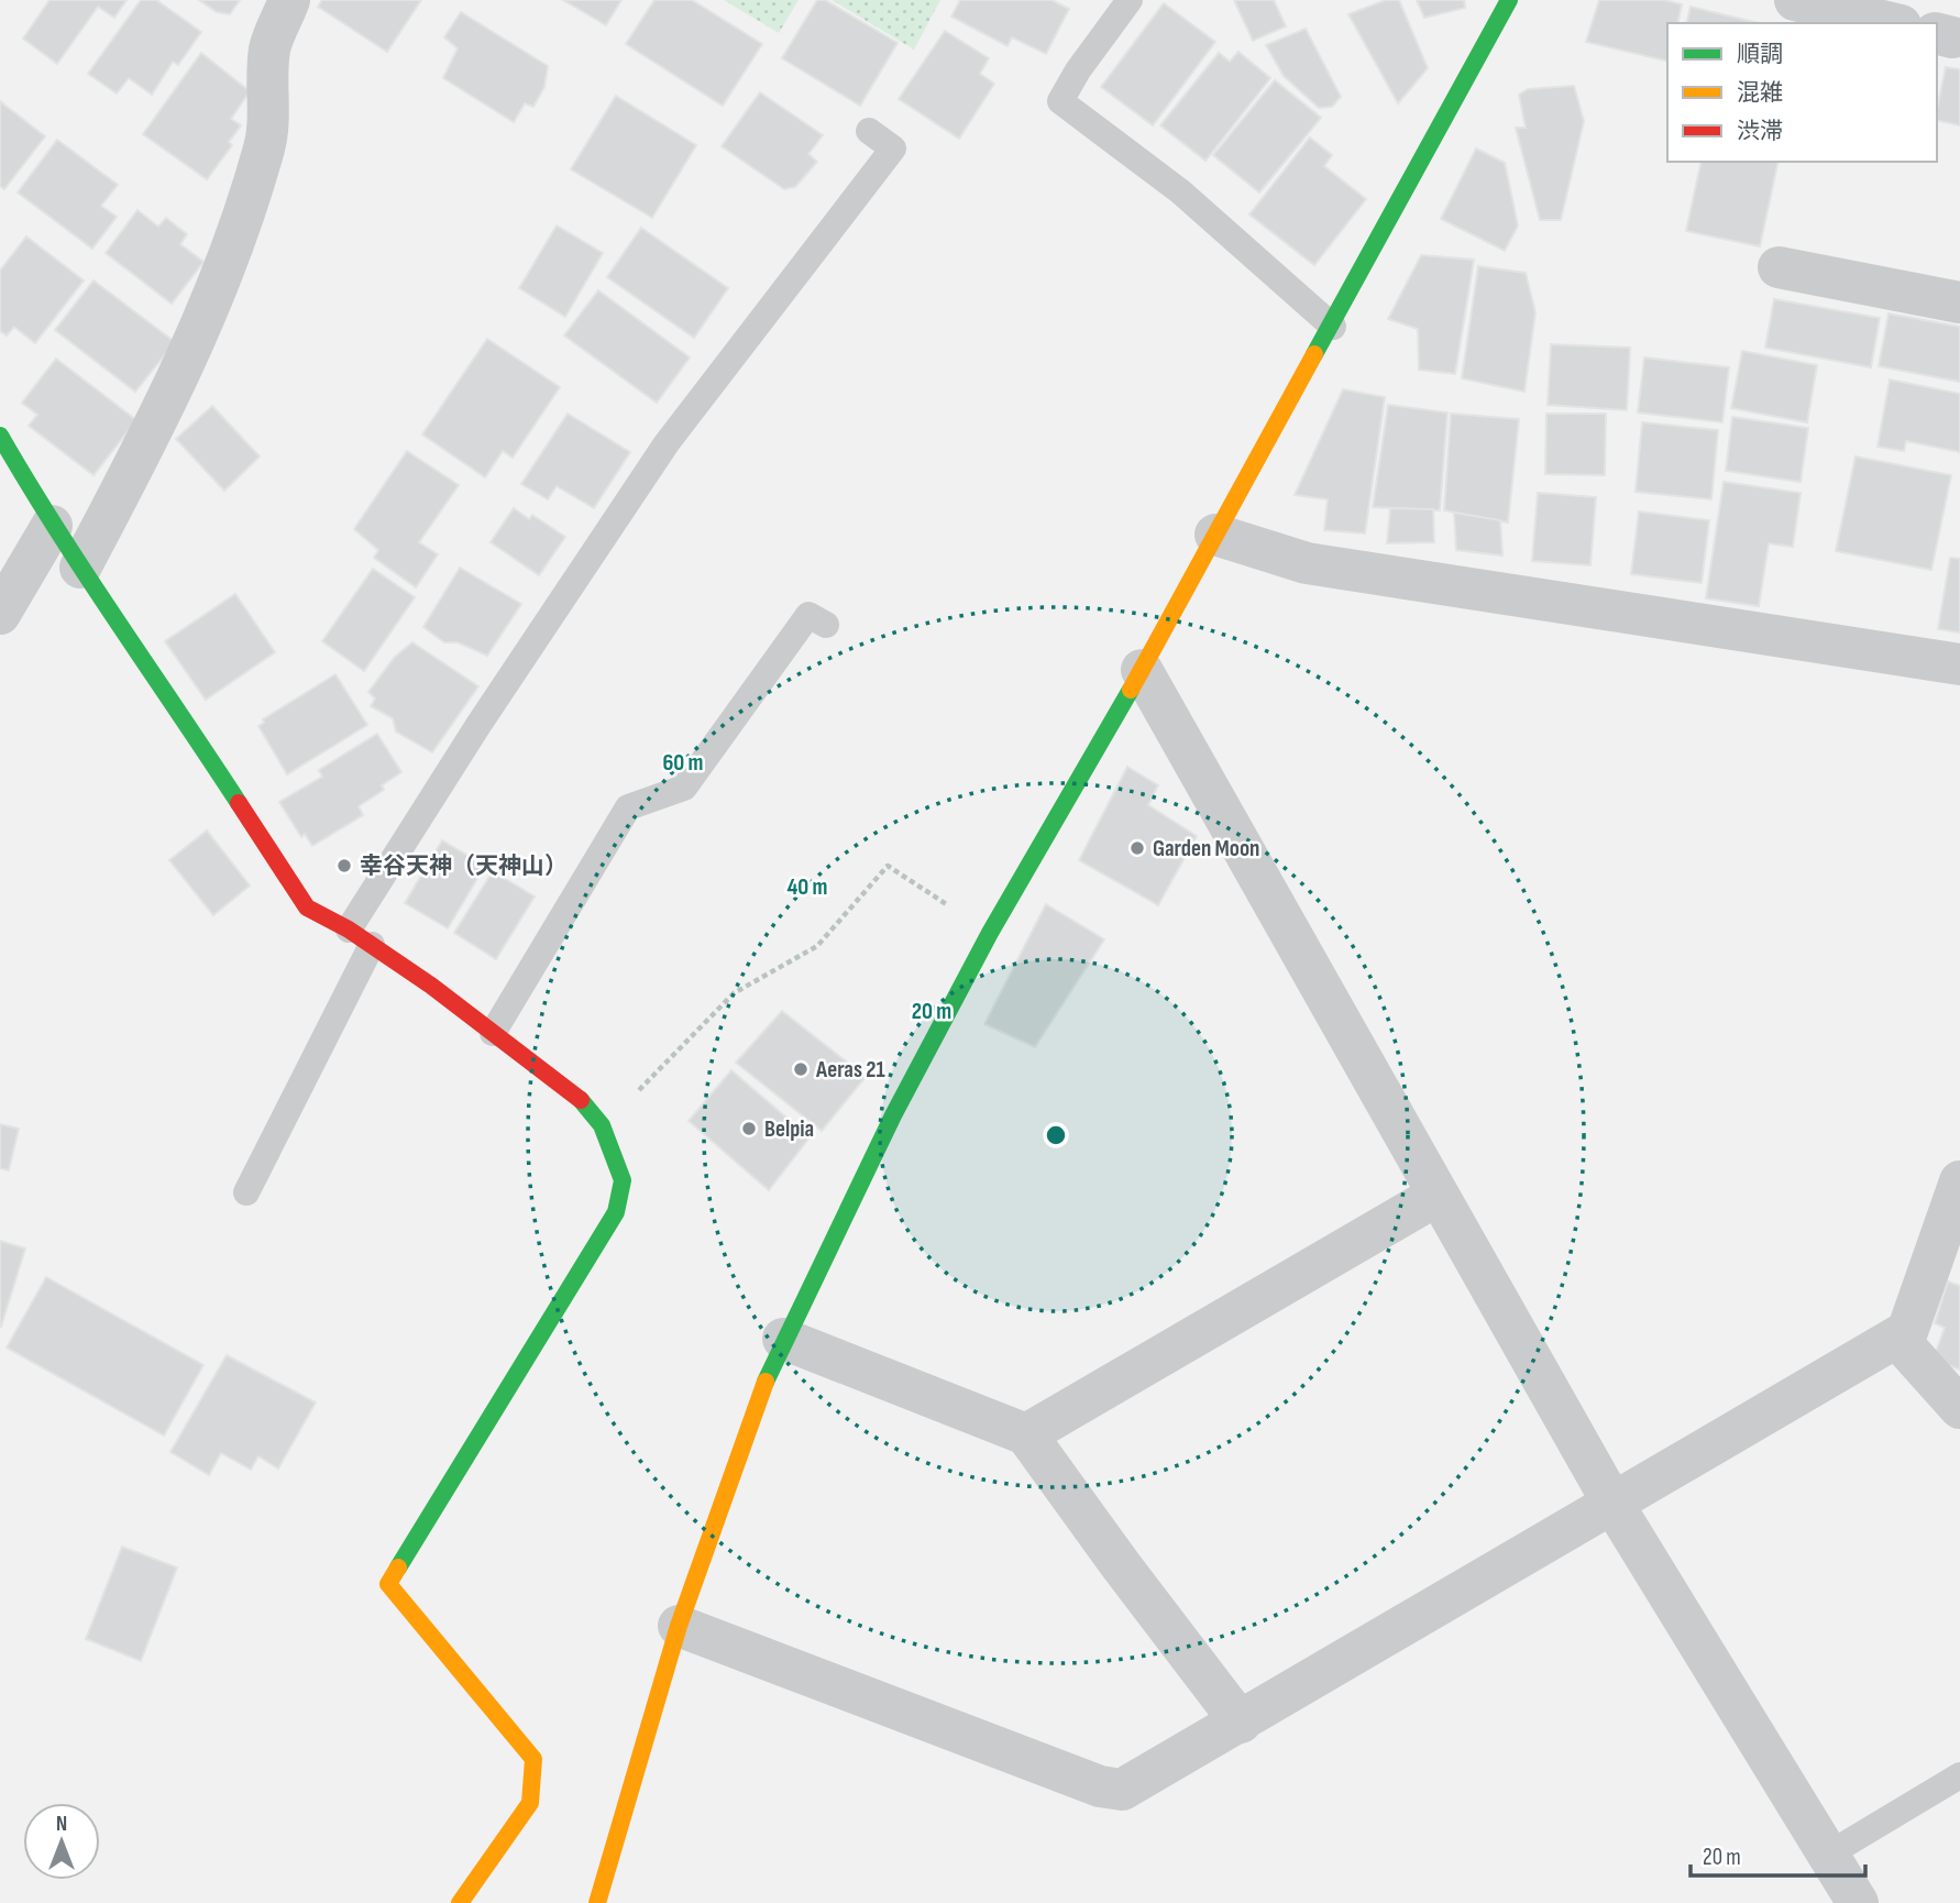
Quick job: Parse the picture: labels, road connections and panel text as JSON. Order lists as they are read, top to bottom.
{
  "places": [
    "Garden Moon",
    "幸谷天神（天神山）",
    "Aeras 21",
    "Belpia"
  ],
  "legend": ["順調", "混雑", "渋滞"],
  "scale_bar": "20 m",
  "north": "top",
  "rings": ["60 m", "40 m", "20 m"]
}
